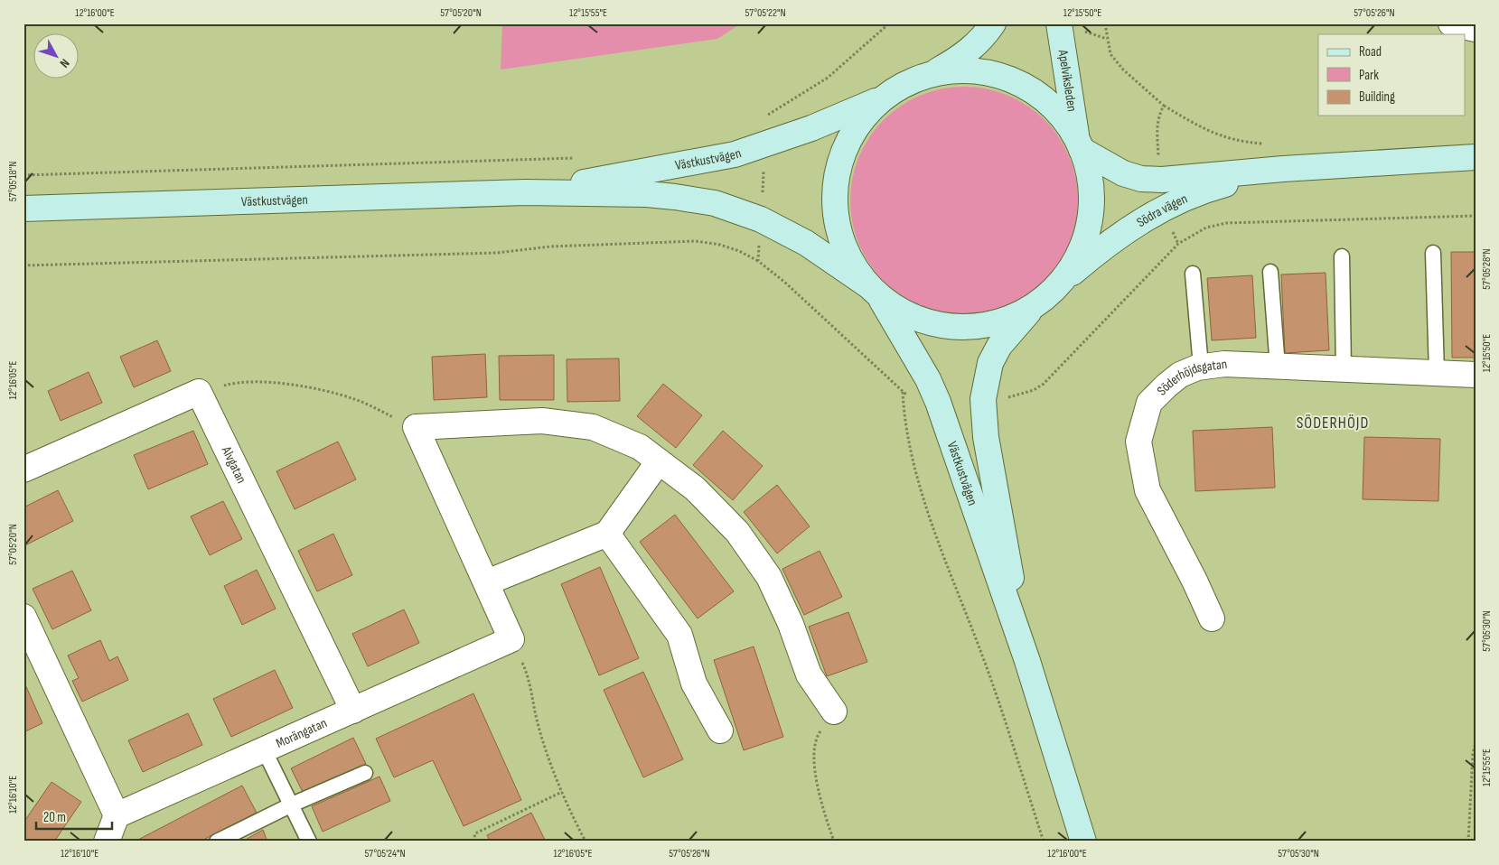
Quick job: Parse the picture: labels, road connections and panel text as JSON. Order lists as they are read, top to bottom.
{
  "streets": {
    "street": [
      "Apelviksleden",
      "Västkustvägen",
      "Södra vägen",
      "Söderhöjdsgatan",
      "Alvgatan",
      "Morängatan"
    ]
  },
  "crossings": [
    ["Apelviksleden", "Södra vägen"],
    ["Alvgatan", "Morängatan"]
  ],
  "districts": ["SÖDERHÖJD"],
  "legend": ["Road", "Park", "Building"],
  "scale_bar": "20 m",
  "north": "bottom right",
  "coordinates": [
    "12°16'00\"E",
    "57°05'20\"N",
    "12°15'55\"E",
    "57°05'22\"N",
    "12°15'50\"E",
    "57°05'26\"N",
    "57°05'18\"N",
    "57°05'28\"N",
    "12°16'05\"E",
    "57°05'30\"N",
    "12°16'10\"E",
    "57°05'24\"N"
  ]
}
